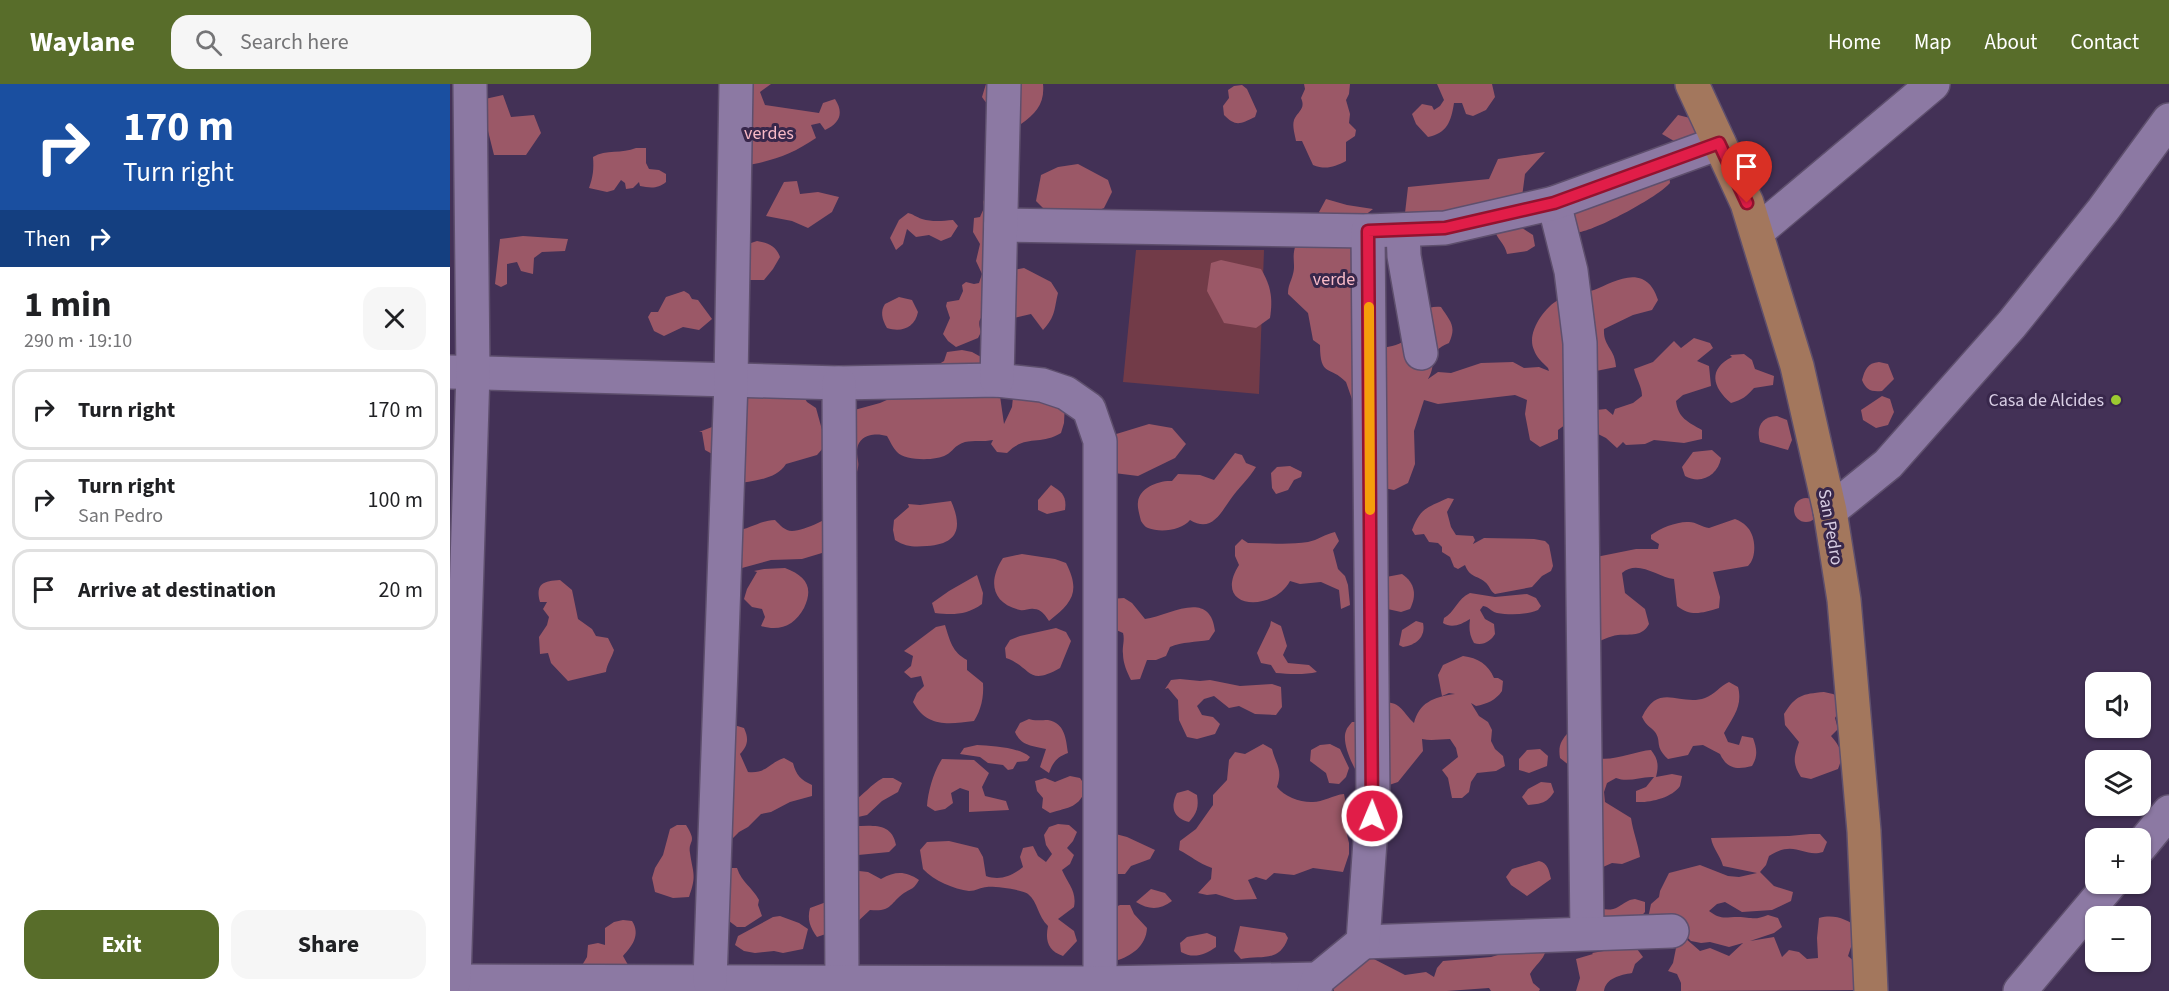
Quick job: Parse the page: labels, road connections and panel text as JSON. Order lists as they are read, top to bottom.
{
  "streets": {
    "main road": ["San Pedro"]
  },
  "parks": ["verdes", "verde"],
  "places": ["Casa de Alcides"],
  "page": {
    "header": "Waylane",
    "search": "Search here",
    "nav": [
      "Home",
      "Map",
      "About",
      "Contact"
    ],
    "turn": ["170 m", "Turn right"],
    "then": "Then",
    "heading": ["1 min", "290 m · 19:10"],
    "list": [
      {
        "name": "Turn right",
        "value": "170 m"
      },
      {
        "name": "Turn right",
        "note": "San Pedro",
        "value": "100 m"
      },
      {
        "name": "Arrive at destination",
        "value": "20 m"
      }
    ],
    "map_buttons": ["+", "−"],
    "buttons": ["Exit", "Share"]
  }
}
